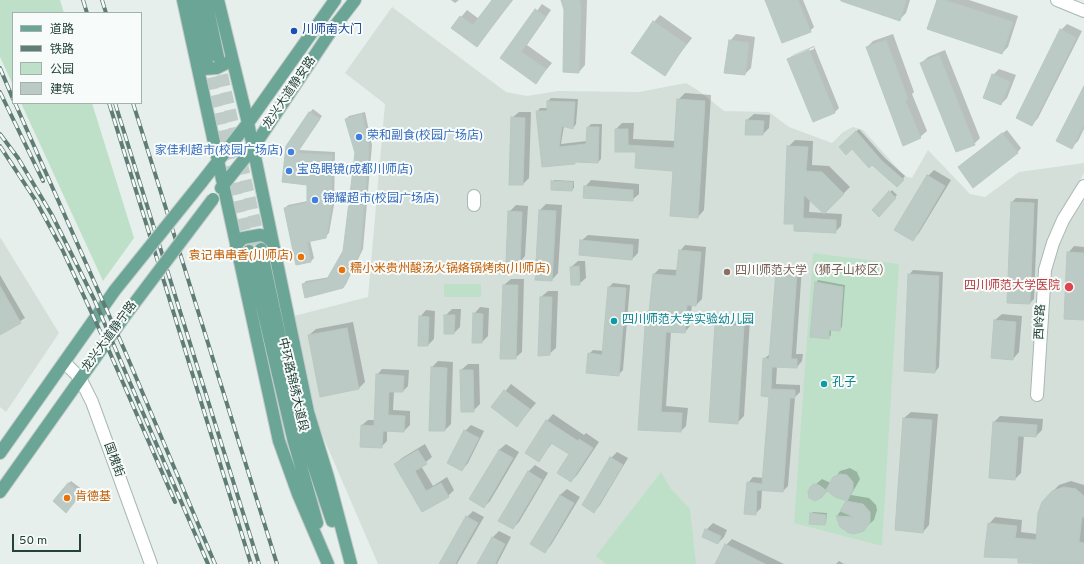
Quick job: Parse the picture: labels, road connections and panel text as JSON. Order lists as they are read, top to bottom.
{
  "streets": {
    "main road": ["龙兴大道静安路", "龙兴大道静宁路", "中环路锦绣大道段"],
    "street": ["西岭路", "国槐街"]
  },
  "crossings": [
    ["龙兴大道静安路", "龙兴大道静宁路"],
    ["龙兴大道静宁路", "国槐街"]
  ],
  "places": [
    "川师南大门",
    "荣和副食(校园广场店)",
    "家佳利超市(校园广场店)",
    "宝岛眼镜(成都川师店)",
    "锦耀超市(校园广场店)",
    "袁记串串香(川师店)",
    "糯小米·贵州酸汤火锅·烙锅烤肉(川师店)",
    "四川师范大学（狮子山校区）",
    "四川师范大学医院",
    "四川师范大学实验幼儿园",
    "孔子",
    "肯德基"
  ],
  "legend": [
    "道路",
    "铁路",
    "公园",
    "建筑"
  ],
  "scale_bar": "50 m"
}
